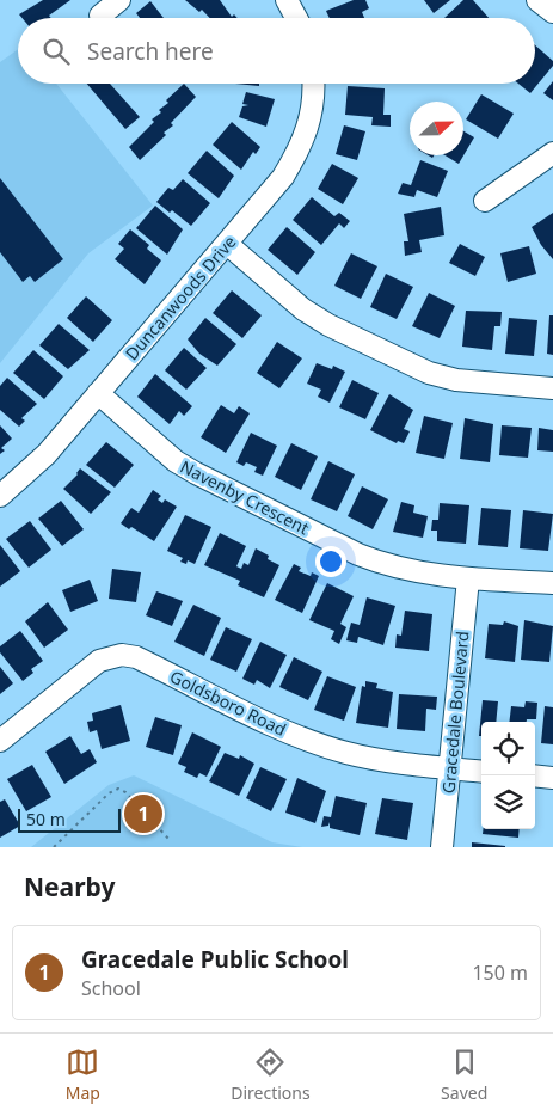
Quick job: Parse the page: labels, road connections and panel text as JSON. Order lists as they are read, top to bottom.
{
  "streets": {
    "street": [
      "Duncanwoods Drive",
      "Navenby Crescent",
      "Goldsboro Road",
      "Gracedale Boulevard"
    ]
  },
  "crossings": [
    ["Duncanwoods Drive", "Navenby Crescent"],
    ["Navenby Crescent", "Gracedale Boulevard"],
    ["Goldsboro Road", "Gracedale Boulevard"]
  ],
  "scale_bar": "50 m",
  "north": "right",
  "page": {
    "search": "Search here",
    "pins": "1",
    "scale": "50 m",
    "heading": "Nearby",
    "list": [
      {
        "mark": "1",
        "name": "Gracedale Public School",
        "note": "School",
        "value": "150 m"
      }
    ],
    "nav": ["Map", "Directions", "Saved"]
  }
}
